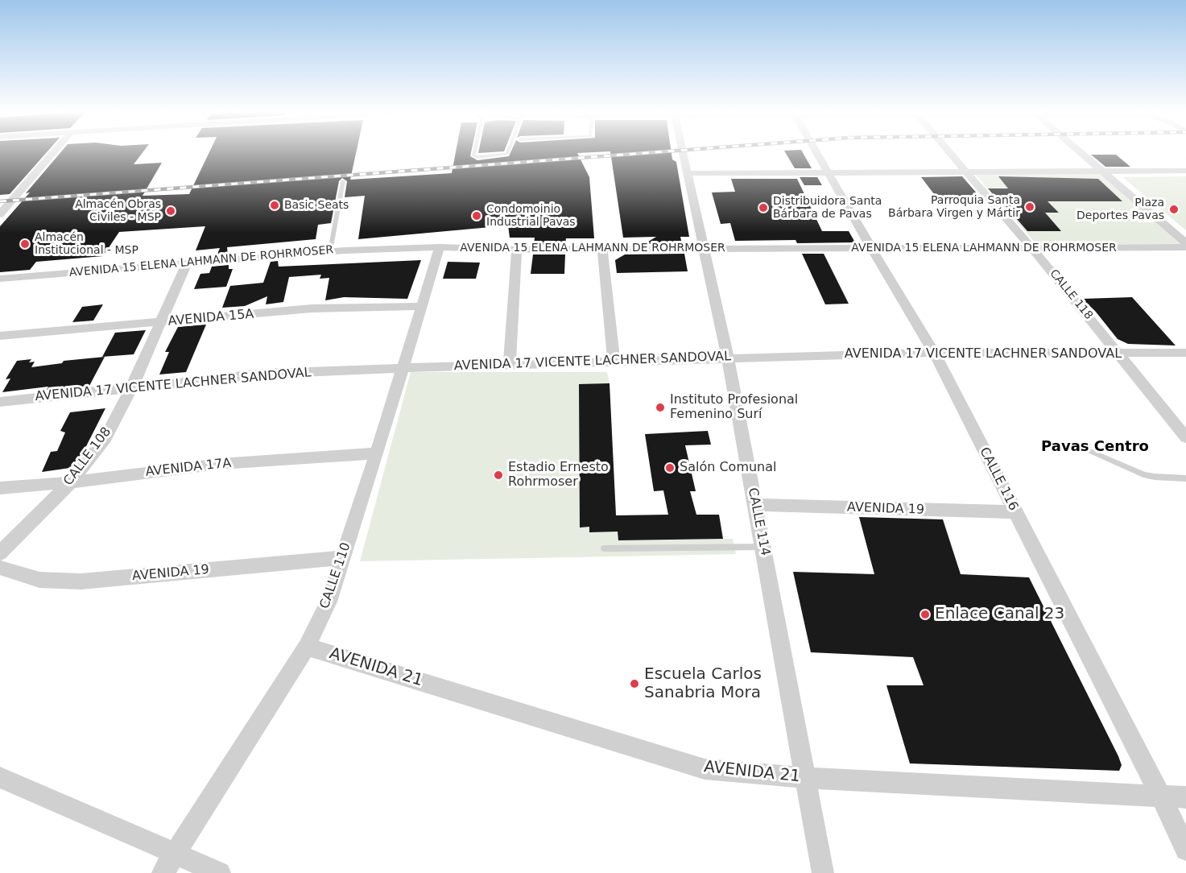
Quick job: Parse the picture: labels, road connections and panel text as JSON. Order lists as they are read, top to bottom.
{
  "streets": {
    "street": [
      "AVENIDA 15 ELENA LAHMANN DE ROHRMOSER",
      "CALLE 118",
      "AVENIDA 15A",
      "AVENIDA 17 VICENTE LACHNER SANDOVAL",
      "CALLE 108",
      "AVENIDA 17A",
      "CALLE 116",
      "AVENIDA 19",
      "CALLE 114",
      "CALLE 110",
      "AVENIDA 21"
    ]
  },
  "crossings": [
    ["AVENIDA 15 ELENA LAHMANN DE ROHRMOSER", "CALLE 118"],
    ["AVENIDA 15 ELENA LAHMANN DE ROHRMOSER", "CALLE 108"],
    ["AVENIDA 15 ELENA LAHMANN DE ROHRMOSER", "CALLE 116"],
    ["AVENIDA 15 ELENA LAHMANN DE ROHRMOSER", "CALLE 114"],
    ["AVENIDA 15 ELENA LAHMANN DE ROHRMOSER", "CALLE 110"],
    ["CALLE 118", "AVENIDA 17 VICENTE LACHNER SANDOVAL"],
    ["AVENIDA 15A", "CALLE 108"],
    ["AVENIDA 15A", "CALLE 110"],
    ["AVENIDA 17 VICENTE LACHNER SANDOVAL", "CALLE 108"],
    ["AVENIDA 17 VICENTE LACHNER SANDOVAL", "CALLE 116"],
    ["AVENIDA 17 VICENTE LACHNER SANDOVAL", "CALLE 114"],
    ["AVENIDA 17 VICENTE LACHNER SANDOVAL", "CALLE 110"],
    ["CALLE 108", "AVENIDA 17A"],
    ["AVENIDA 17A", "CALLE 110"],
    ["CALLE 116", "AVENIDA 19"],
    ["CALLE 116", "AVENIDA 21"],
    ["AVENIDA 19", "CALLE 114"],
    ["AVENIDA 19", "CALLE 110"],
    ["CALLE 114", "AVENIDA 21"],
    ["CALLE 110", "AVENIDA 21"]
  ],
  "districts": ["Pavas Centro"],
  "places": [
    "Basic Seats",
    "Parroquia Santa Bárbara Virgen y Mártir",
    "Distribuidora Santa Bárbara de Pavas",
    "Plaza Deportes Pavas",
    "Almacén Obras Civiles - MSP",
    "Condomoinio Industrial Pavas",
    "Almacén Institucional - MSP",
    "Instituto Profesional Femenino Surí",
    "Salón Comunal",
    "Estadio Ernesto Rohrmoser",
    "Enlace Canal 23",
    "Escuela Carlos Sanabria Mora"
  ]
}
